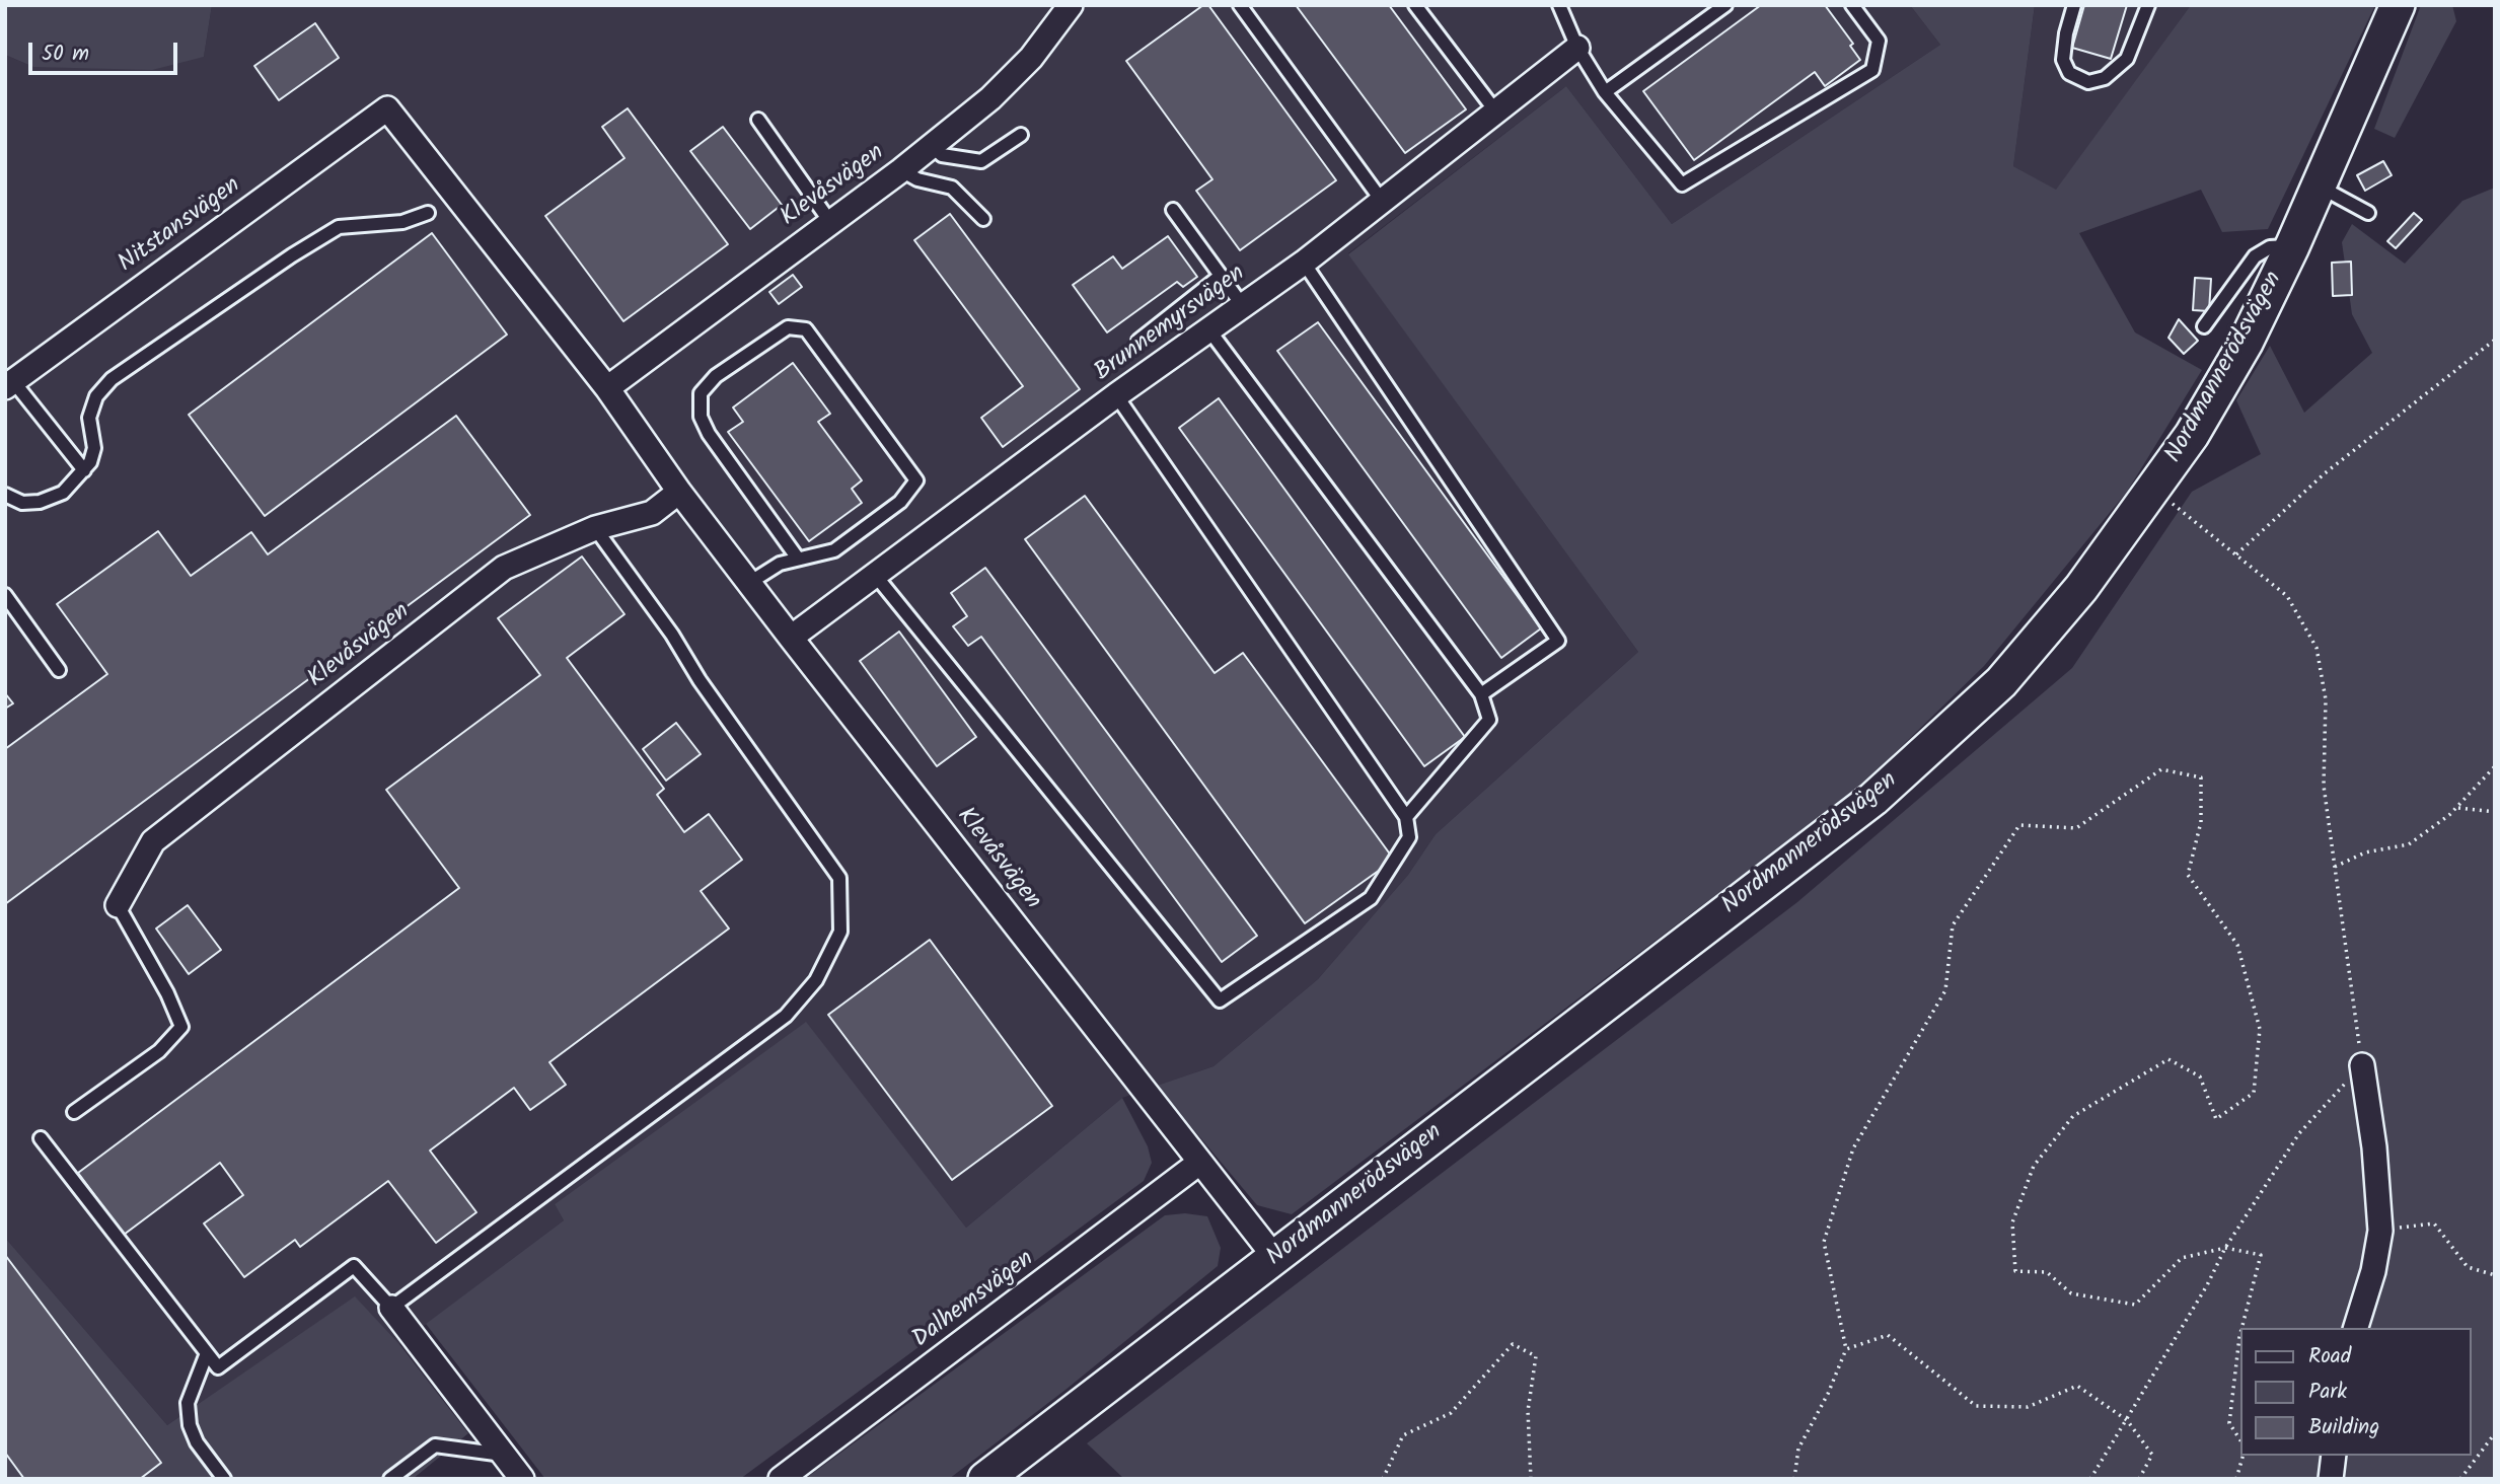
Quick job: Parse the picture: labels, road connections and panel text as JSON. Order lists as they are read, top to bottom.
{
  "streets": {
    "main road": ["Nordmannerödsvägen"],
    "street": [
      "Klevåsvägen",
      "Nitstansvägen",
      "Brunnemyrsvägen",
      "Dalhemsvägen"
    ]
  },
  "crossings": [
    ["Klevåsvägen", "Nitstansvägen"],
    ["Klevåsvägen", "Brunnemyrsvägen"],
    ["Klevåsvägen", "Nordmannerödsvägen"],
    ["Klevåsvägen", "Dalhemsvägen"]
  ],
  "legend": ["Road", "Park", "Building"],
  "scale_bar": "50 m"
}
